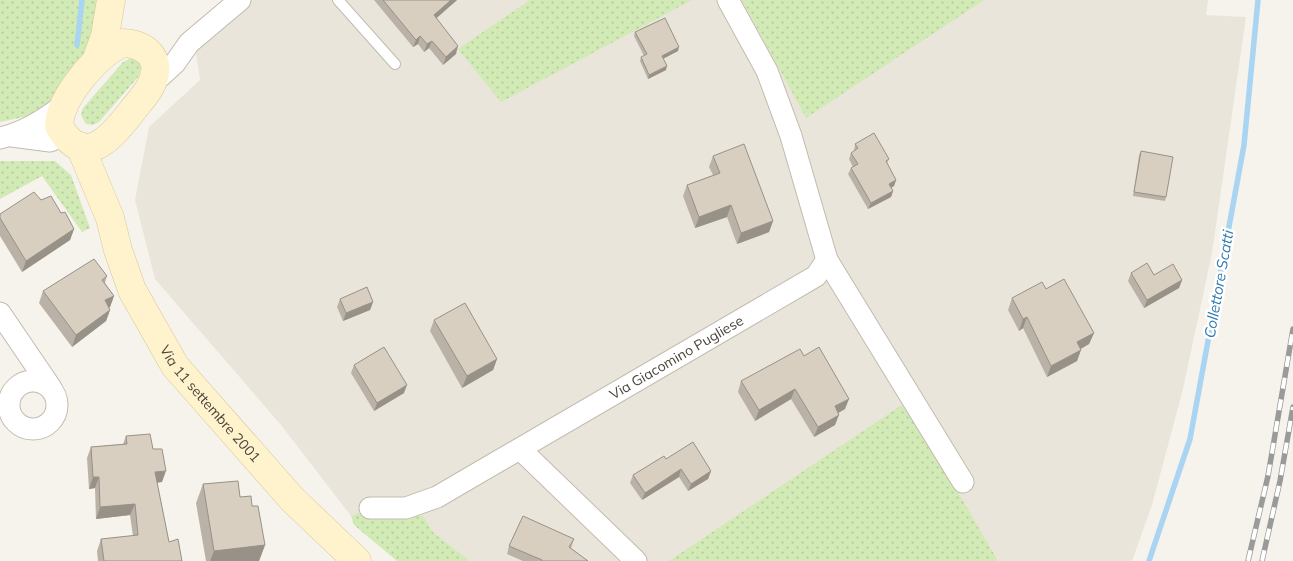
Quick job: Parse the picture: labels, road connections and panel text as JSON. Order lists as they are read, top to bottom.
{
  "streets": {
    "main road": ["Via 11 settembre 2001"],
    "street": ["Via Giacomino Pugliese"]
  },
  "water": ["Collettore Scatti"]
}
